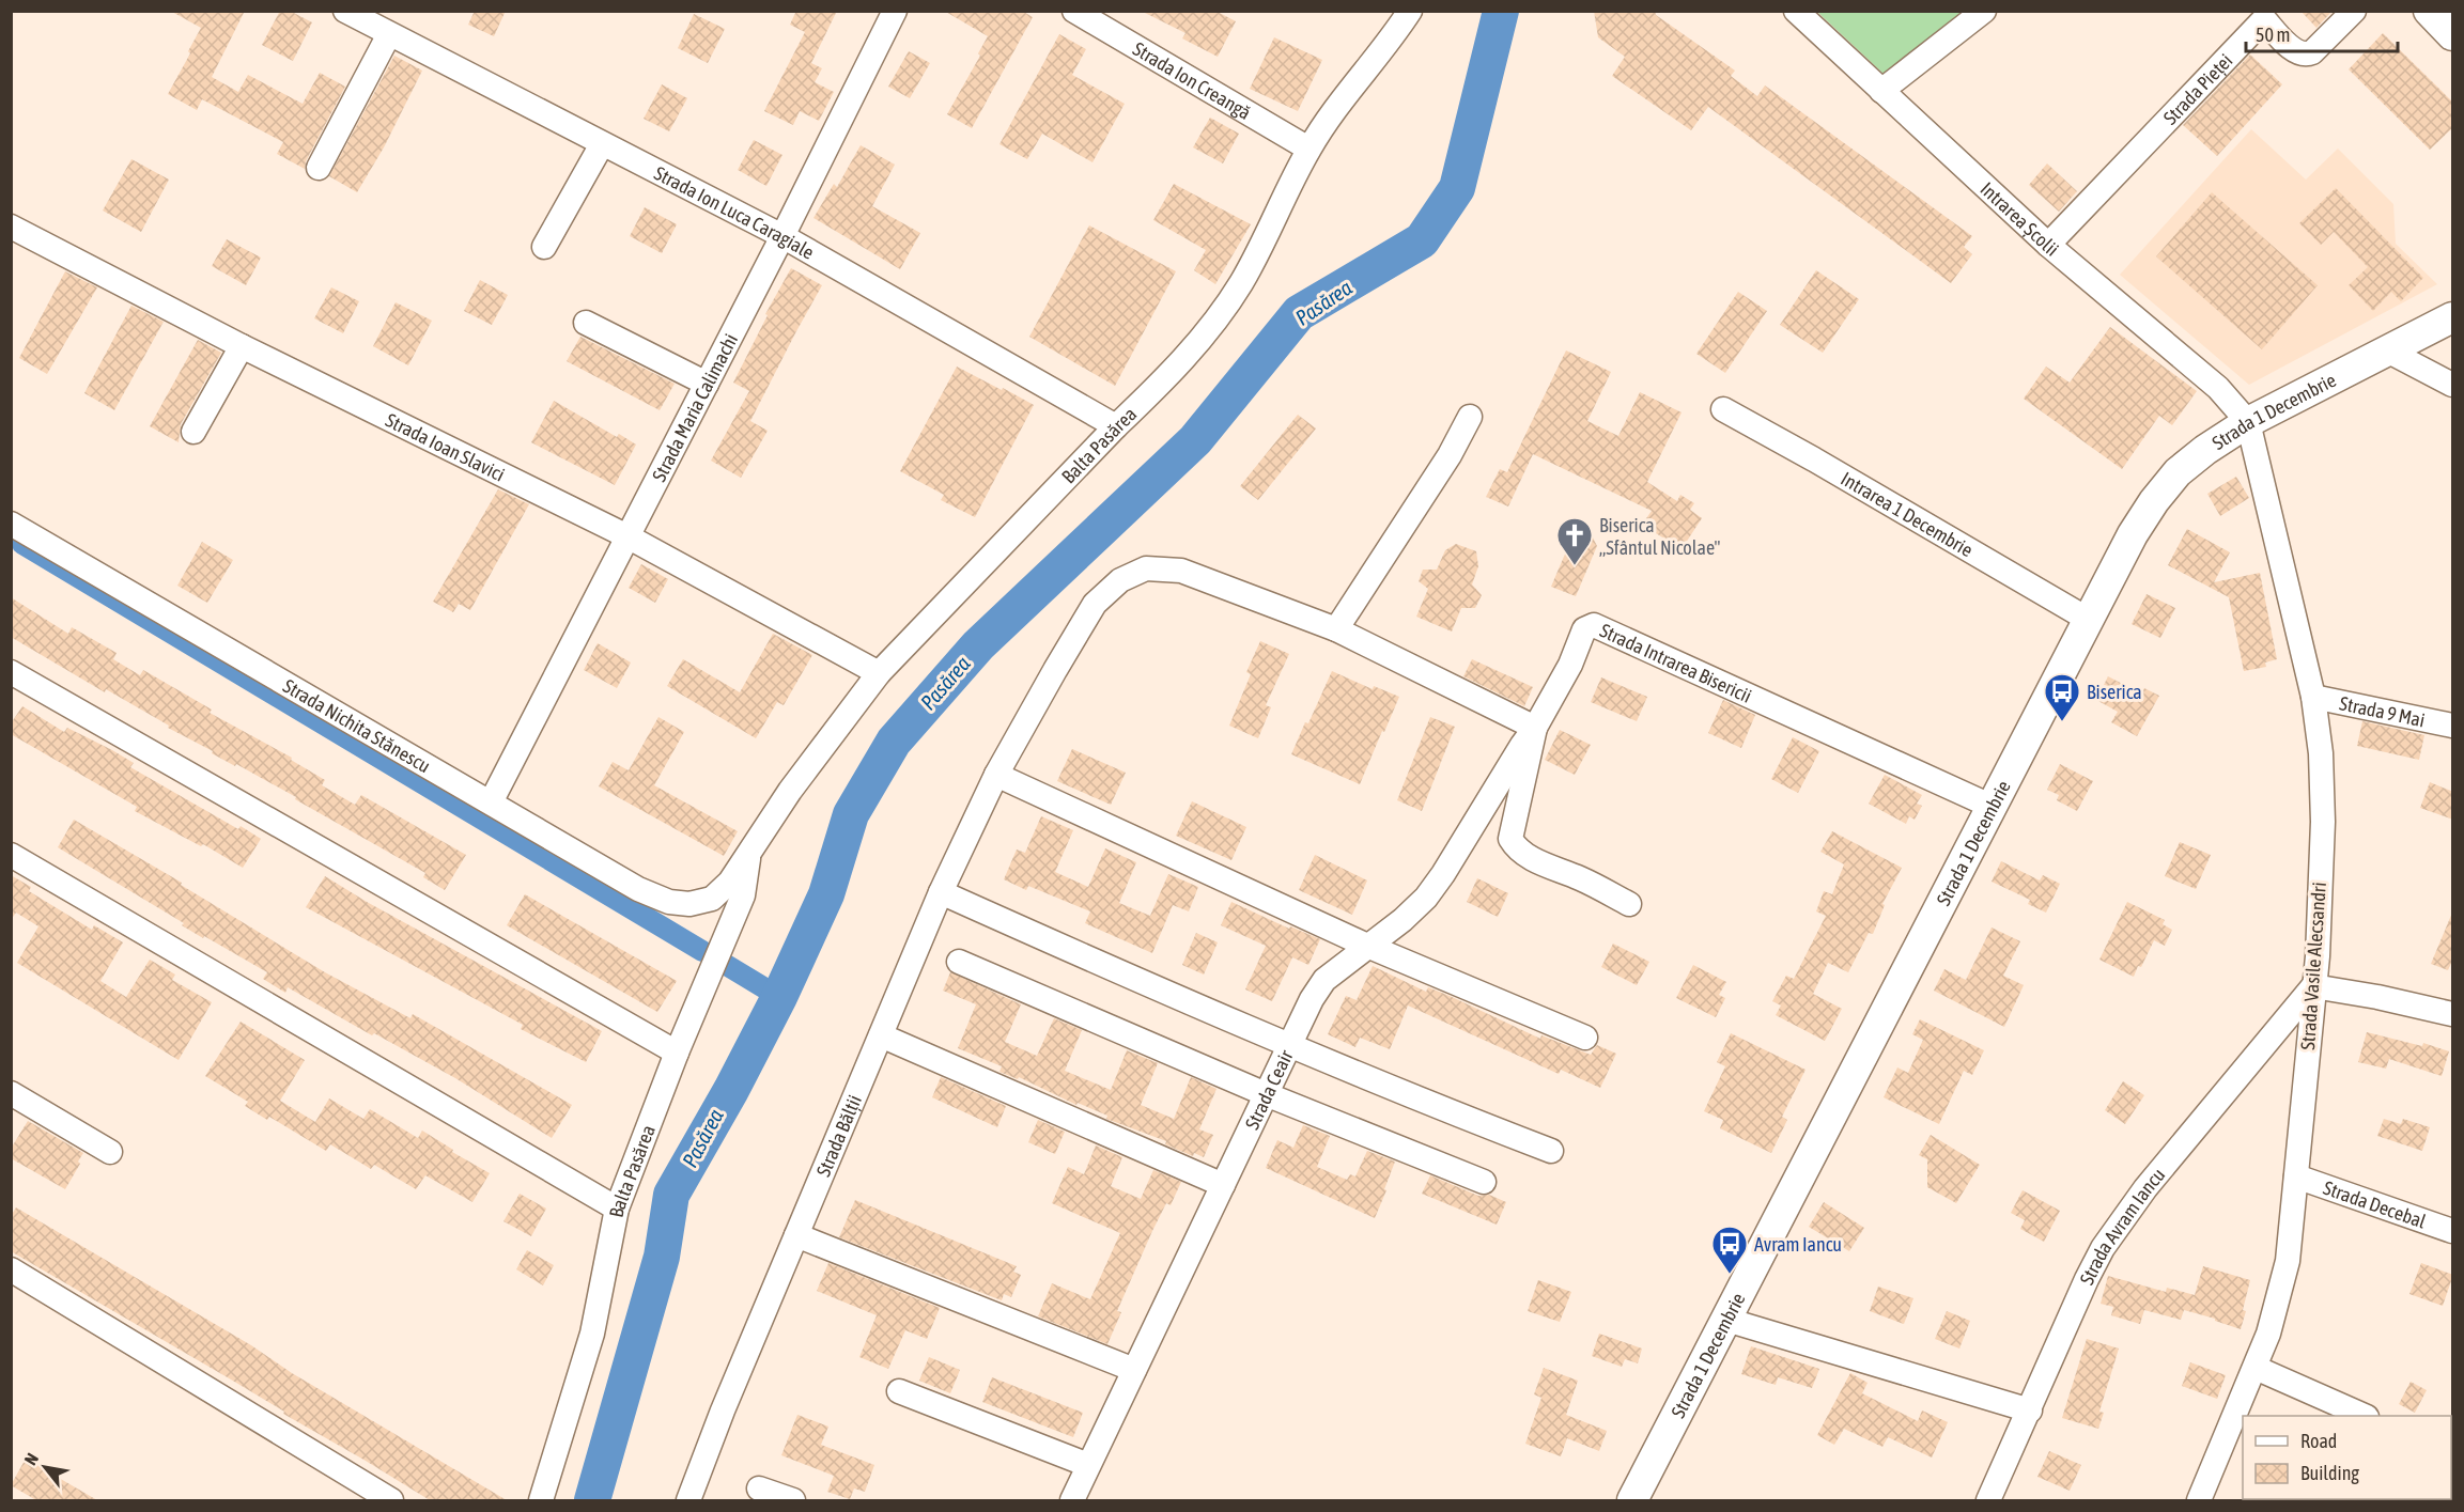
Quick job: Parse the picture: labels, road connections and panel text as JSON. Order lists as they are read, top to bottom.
{
  "streets": {
    "main road": ["Strada 1 Decembrie"],
    "street": [
      "Strada Ion Creangă",
      "Strada Pieței",
      "Strada Ion Luca Caragiale",
      "Intrarea Școlii",
      "Strada Maria Calimachi",
      "Balta Pasărea",
      "Strada Ioan Slavici",
      "Intrarea 1 Decembrie",
      "Strada Intrarea Bisericii",
      "Strada 9 Mai",
      "Strada Nichita Stănescu",
      "Strada Vasile Alecsandri",
      "Strada Ceair",
      "Strada Bălții",
      "Strada Decebal",
      "Strada Avram Iancu"
    ]
  },
  "crossings": [
    ["Strada Ion Creangă", "Balta Pasărea"],
    ["Strada Pieței", "Intrarea Școlii"],
    ["Strada Ion Luca Caragiale", "Strada Maria Calimachi"],
    ["Strada Ion Luca Caragiale", "Balta Pasărea"],
    ["Intrarea Școlii", "Strada 1 Decembrie"],
    ["Intrarea Școlii", "Strada Vasile Alecsandri"],
    ["Strada Maria Calimachi", "Strada Ioan Slavici"],
    ["Strada Maria Calimachi", "Strada Nichita Stănescu"],
    ["Strada 1 Decembrie", "Intrarea 1 Decembrie"],
    ["Strada 1 Decembrie", "Strada Intrarea Bisericii"],
    ["Strada 1 Decembrie", "Strada Vasile Alecsandri"],
    ["Balta Pasărea", "Strada Ioan Slavici"],
    ["Balta Pasărea", "Strada Nichita Stănescu"],
    ["Strada Intrarea Bisericii", "Strada Ceair"],
    ["Strada Intrarea Bisericii", "Strada Bălții"],
    ["Strada 9 Mai", "Strada Vasile Alecsandri"],
    ["Strada Vasile Alecsandri", "Strada Decebal"],
    ["Strada Vasile Alecsandri", "Strada Avram Iancu"],
    ["Strada Ceair", "Strada Bălții"]
  ],
  "water": ["Pasărea"],
  "places": {
    "church": ["Biserica „Sfântul Nicolae\""],
    "bus stop": ["Biserica", "Avram Iancu"]
  },
  "legend": ["Road", "Building"],
  "scale_bar": "50 m",
  "north": "top left"
}
